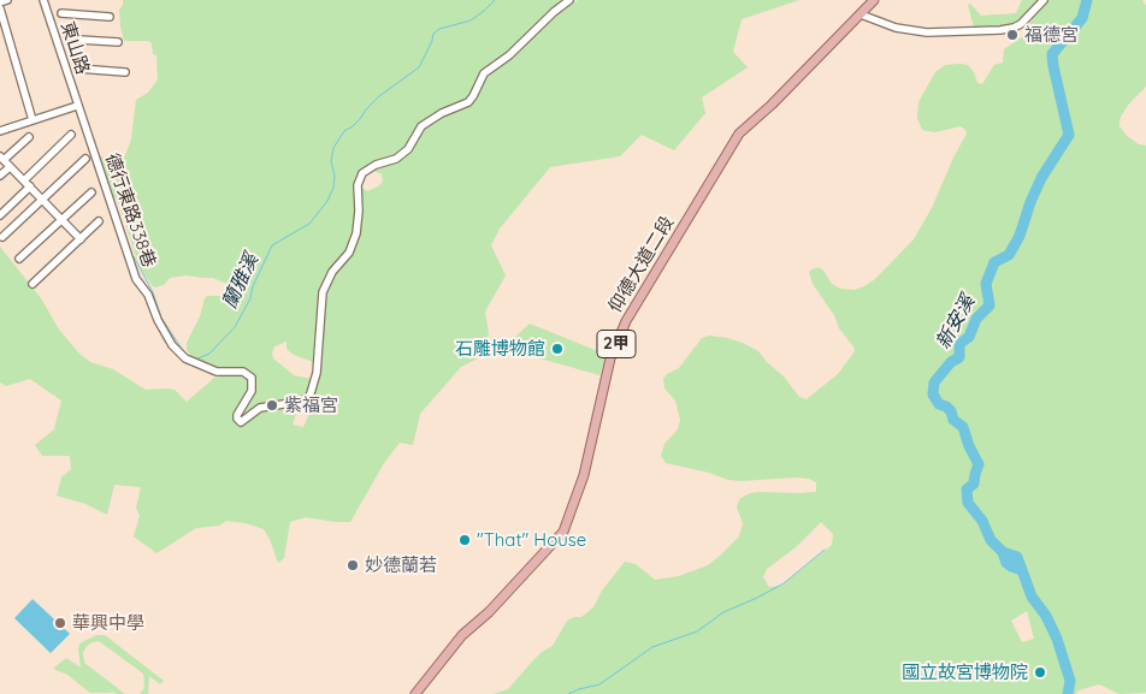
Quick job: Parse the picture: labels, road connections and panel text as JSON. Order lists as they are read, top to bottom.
{
  "streets": {
    "main road": ["仰德大道二段", "2甲"],
    "street": ["東山路", "德行東路338巷"]
  },
  "crossings": [
    ["東山路", "德行東路338巷"]
  ],
  "water": ["蘭雅溪", "新安溪"],
  "places": [
    "福德宮",
    "石雕博物館",
    "紫福宮",
    "\"That\" House",
    "妙德蘭若",
    "華興中學",
    "國立故宮博物院"
  ]
}
